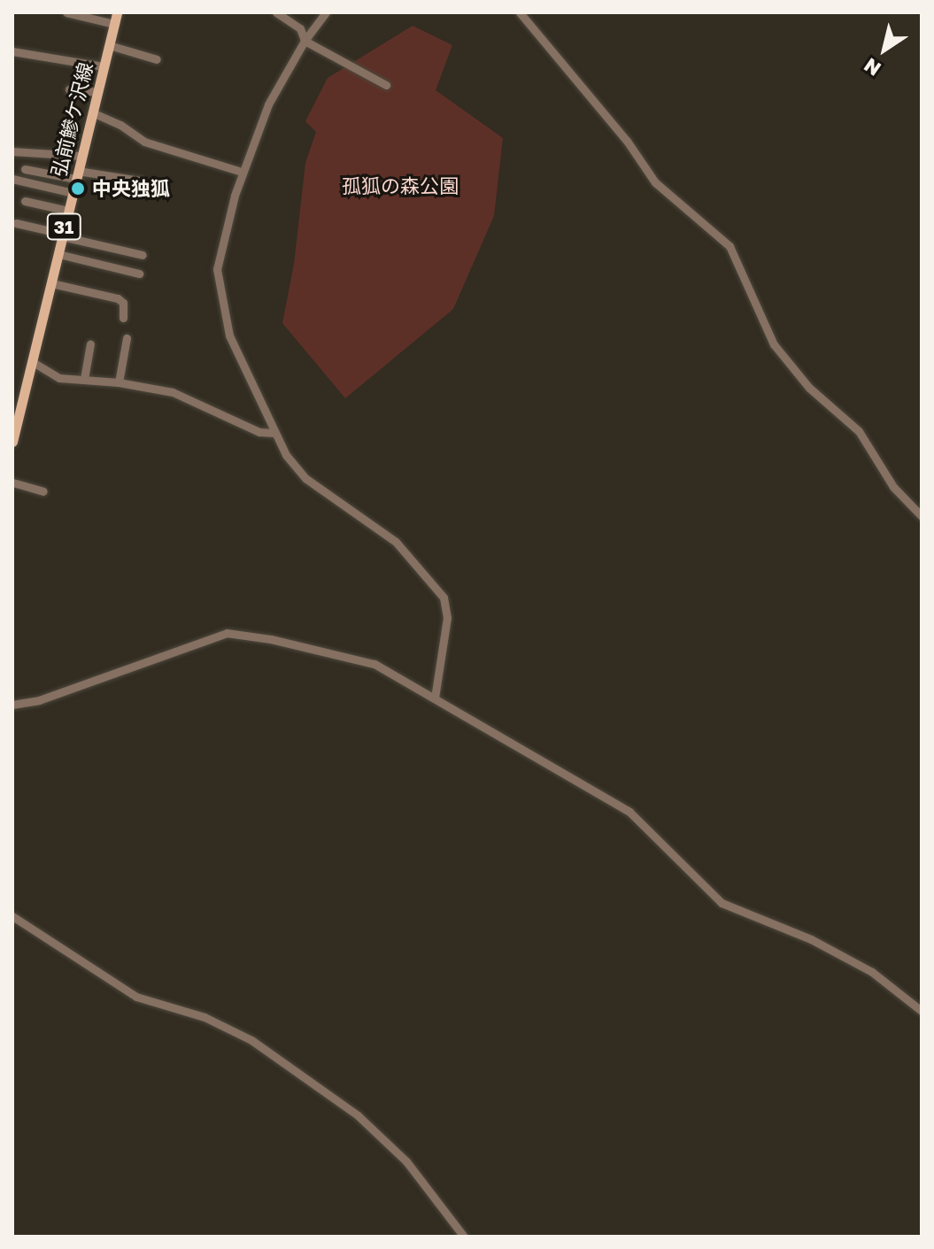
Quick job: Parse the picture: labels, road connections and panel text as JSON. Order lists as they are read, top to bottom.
{
  "streets": {
    "main road": ["弘前鰺ケ沢線", "31"]
  },
  "parks": ["孤狐の森公園"],
  "places": ["中央独狐"],
  "north": "bottom left"
}
